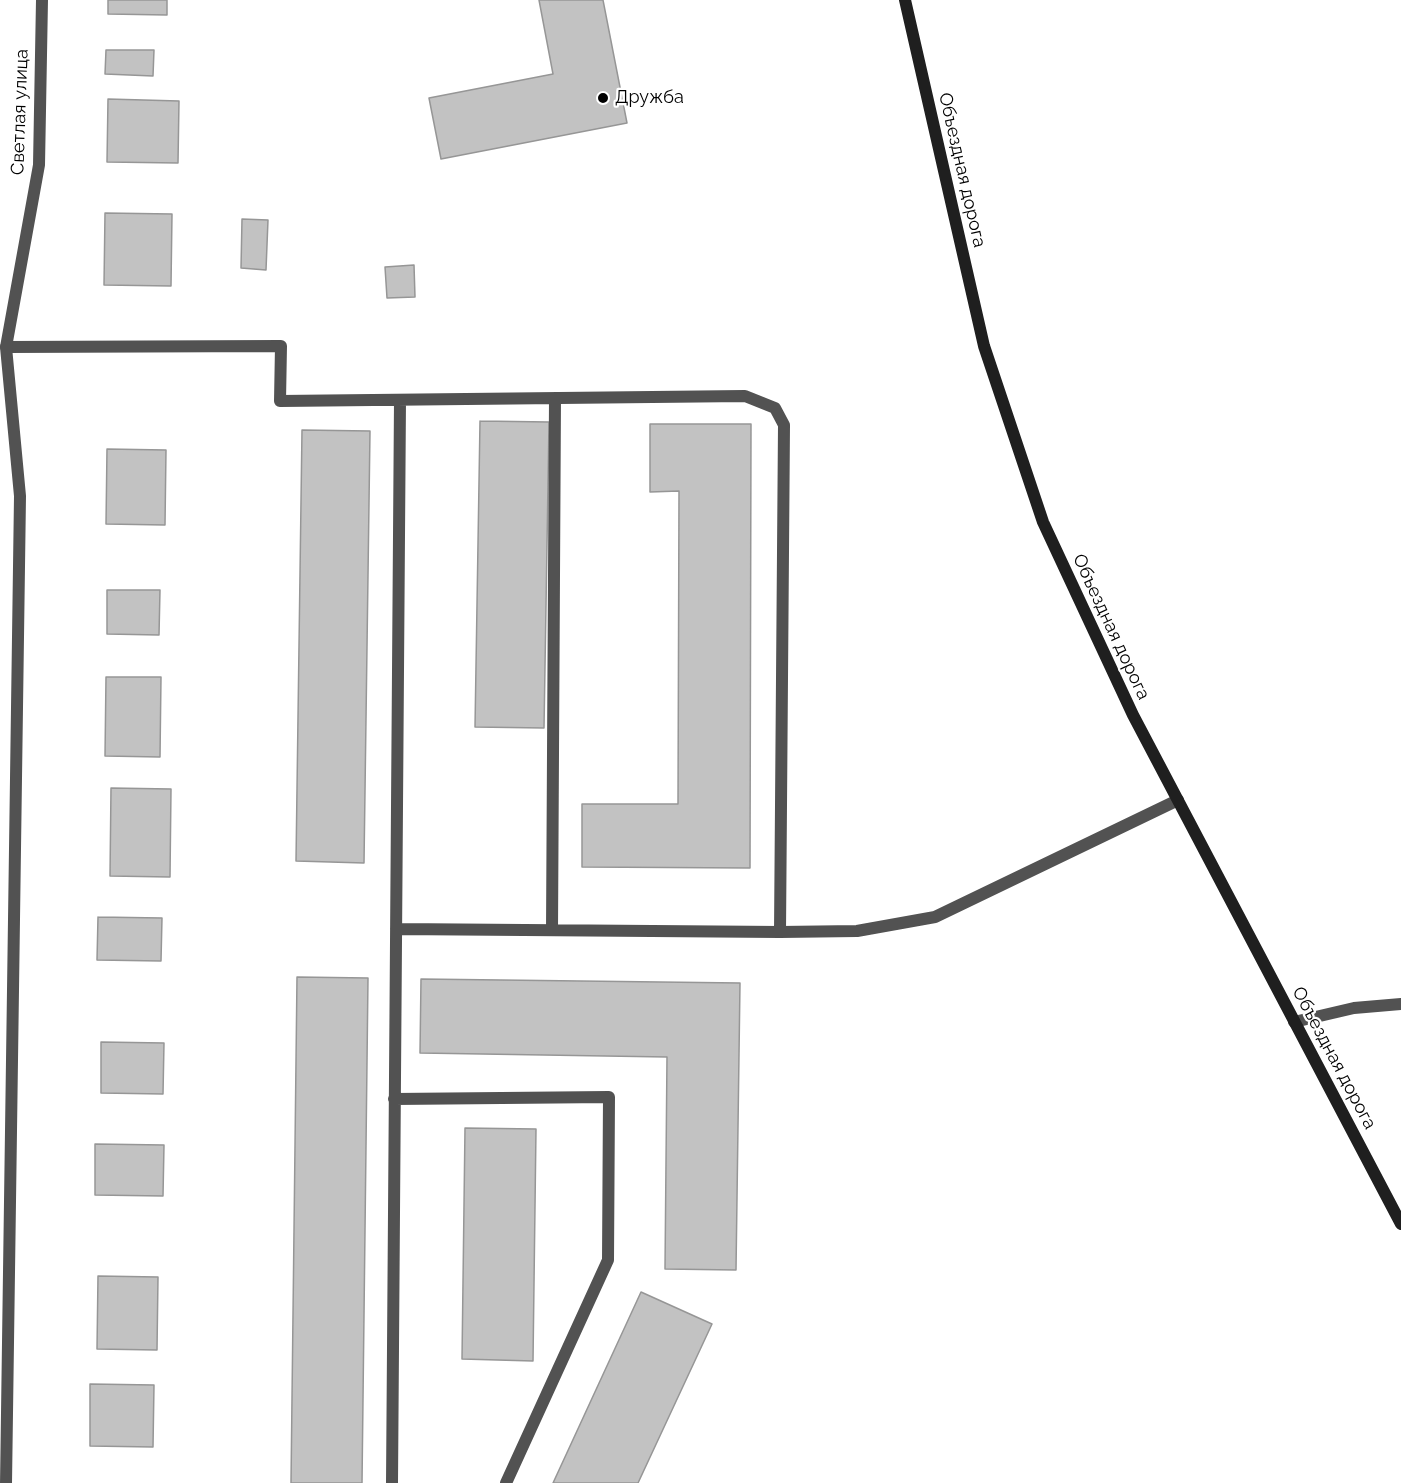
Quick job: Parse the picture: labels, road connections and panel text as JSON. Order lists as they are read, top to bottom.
{
  "streets": {
    "main road": ["Объездная дорога"],
    "street": ["Светлая улица"]
  },
  "places": ["Дружба"]
}
